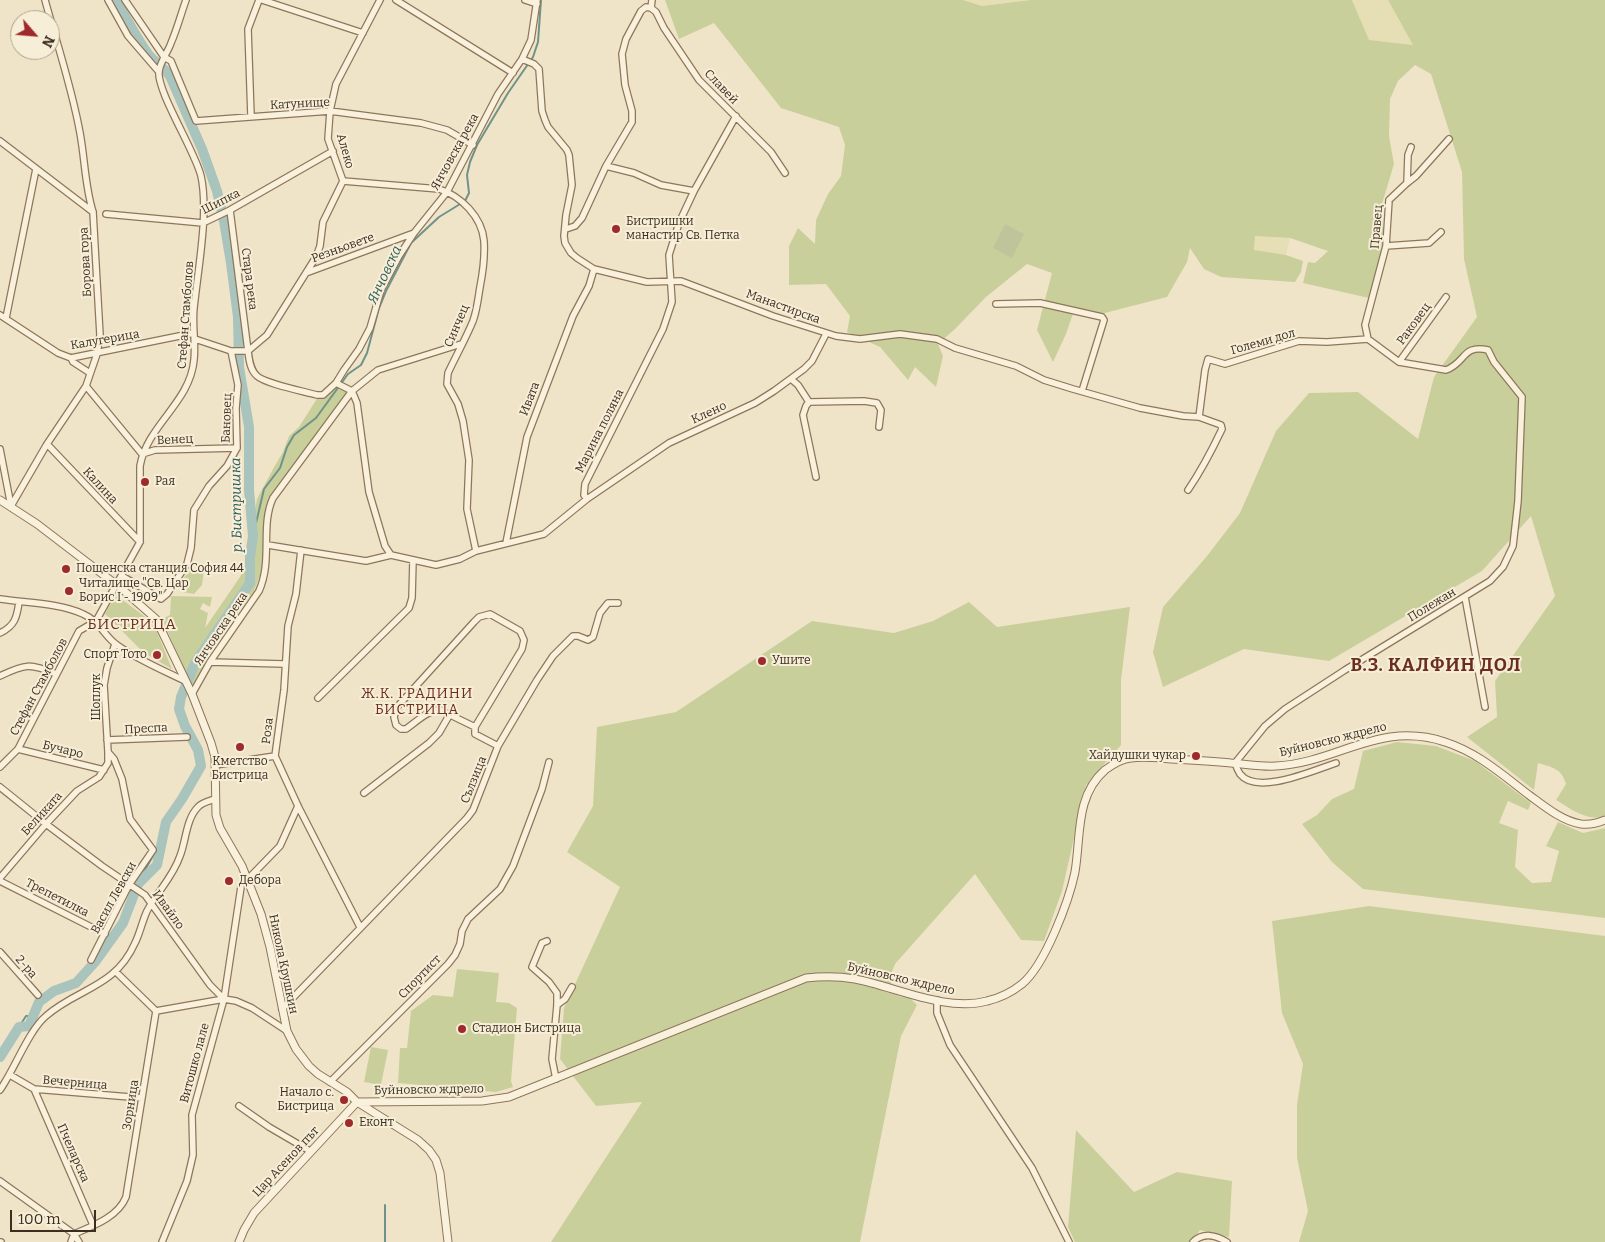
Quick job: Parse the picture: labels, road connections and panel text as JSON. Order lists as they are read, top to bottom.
{
  "streets": {
    "street": [
      "Славей",
      "Катунище",
      "Алеко",
      "Янчовска река",
      "Шипка",
      "Правец",
      "Резньовете",
      "Борова гора",
      "Стара река",
      "Манастирска",
      "Стефан Стамболов",
      "Раковец",
      "Синчец",
      "Калугерица",
      "Големи дол",
      "Ивата",
      "Клено",
      "Бановец",
      "Марина поляна",
      "Венец",
      "Калина",
      "Полежан",
      "Шоплук",
      "Преспа",
      "Роза",
      "Буйновско ждрело",
      "Бучаро",
      "Сълзица",
      "Беликата",
      "Трепетилка",
      "Васил Левски",
      "Ивайло",
      "Никола Крушкин",
      "2-ра",
      "Спортист",
      "Витошко лале",
      "Вечерница",
      "Зорница",
      "Пчеларска",
      "Цар Асенов път"
    ]
  },
  "crossings": [
    ["Славей", "Марина поляна"],
    ["Катунище", "Алеко"],
    ["Катунище", "Янчовска река"],
    ["Катунище", "Стефан Стамболов"],
    ["Алеко", "Шипка"],
    ["Алеко", "Резньовете"],
    ["Алеко", "Стара река"],
    ["Алеко", "Синчец"],
    ["Янчовска река", "Резньовете"],
    ["Янчовска река", "Манастирска"],
    ["Янчовска река", "Синчец"],
    ["Янчовска река", "Никола Крушкин"],
    ["Шипка", "Стара река"],
    ["Шипка", "Стефан Стамболов"],
    ["Правец", "Големи дол"],
    ["Борова гора", "Калугерица"],
    ["Борова гора", "Венец"],
    ["Борова гора", "Калина"],
    ["Манастирска", "Големи дол"],
    ["Манастирска", "Ивата"],
    ["Манастирска", "Клено"],
    ["Манастирска", "Марина поляна"],
    ["Стефан Стамболов", "Калугерица"],
    ["Стефан Стамболов", "Бановец"],
    ["Стефан Стамболов", "Венец"],
    ["Стефан Стамболов", "Калина"],
    ["Стефан Стамболов", "Бучаро"],
    ["Стефан Стамболов", "Никола Крушкин"],
    ["Раковец", "Полежан"],
    ["Клено", "Марина поляна"],
    ["Бановец", "Венец"],
    ["Полежан", "Буйновско ждрело"],
    ["Шоплук", "Преспа"],
    ["Шоплук", "Бучаро"],
    ["Шоплук", "Беликата"],
    ["Шоплук", "Васил Левски"],
    ["Роза", "Сълзица"],
    ["Буйновско ждрело", "Никола Крушкин"],
    ["Буйновско ждрело", "Цар Асенов път"],
    ["Бучаро", "Беликата"],
    ["Сълзица", "Никола Крушкин"],
    ["Беликата", "Трепетилка"],
    ["Беликата", "Ивайло"],
    ["Трепетилка", "Васил Левски"],
    ["Васил Левски", "Ивайло"],
    ["Ивайло", "Никола Крушкин"],
    ["Ивайло", "Витошко лале"],
    ["Никола Крушкин", "Спортист"],
    ["Никола Крушкин", "Цар Асенов път"],
    ["Вечерница", "Зорница"],
    ["Вечерница", "Пчеларска"],
    ["Зорница", "Пчеларска"]
  ],
  "districts": ["БИСТРИЦА", "В.З. КАЛФИН ДОЛ", "Ж.К. ГРАДИНИ БИСТРИЦА"],
  "water": ["Янчовска", "р. Бистришка"],
  "places": [
    "Бистришки манастир Св. Петка",
    "Рая",
    "Пощенска станция София 44",
    "Читалище \"Св. Цар Борис I - 1909\"",
    "Спорт Тото",
    "Ушите",
    "Кметство Бистрица",
    "Хайдушки чукар",
    "Дебора",
    "Стадион Бистрица",
    "Начало с. Бистрица",
    "Еконт"
  ],
  "scale_bar": "100 m",
  "north": "bottom right"
}
